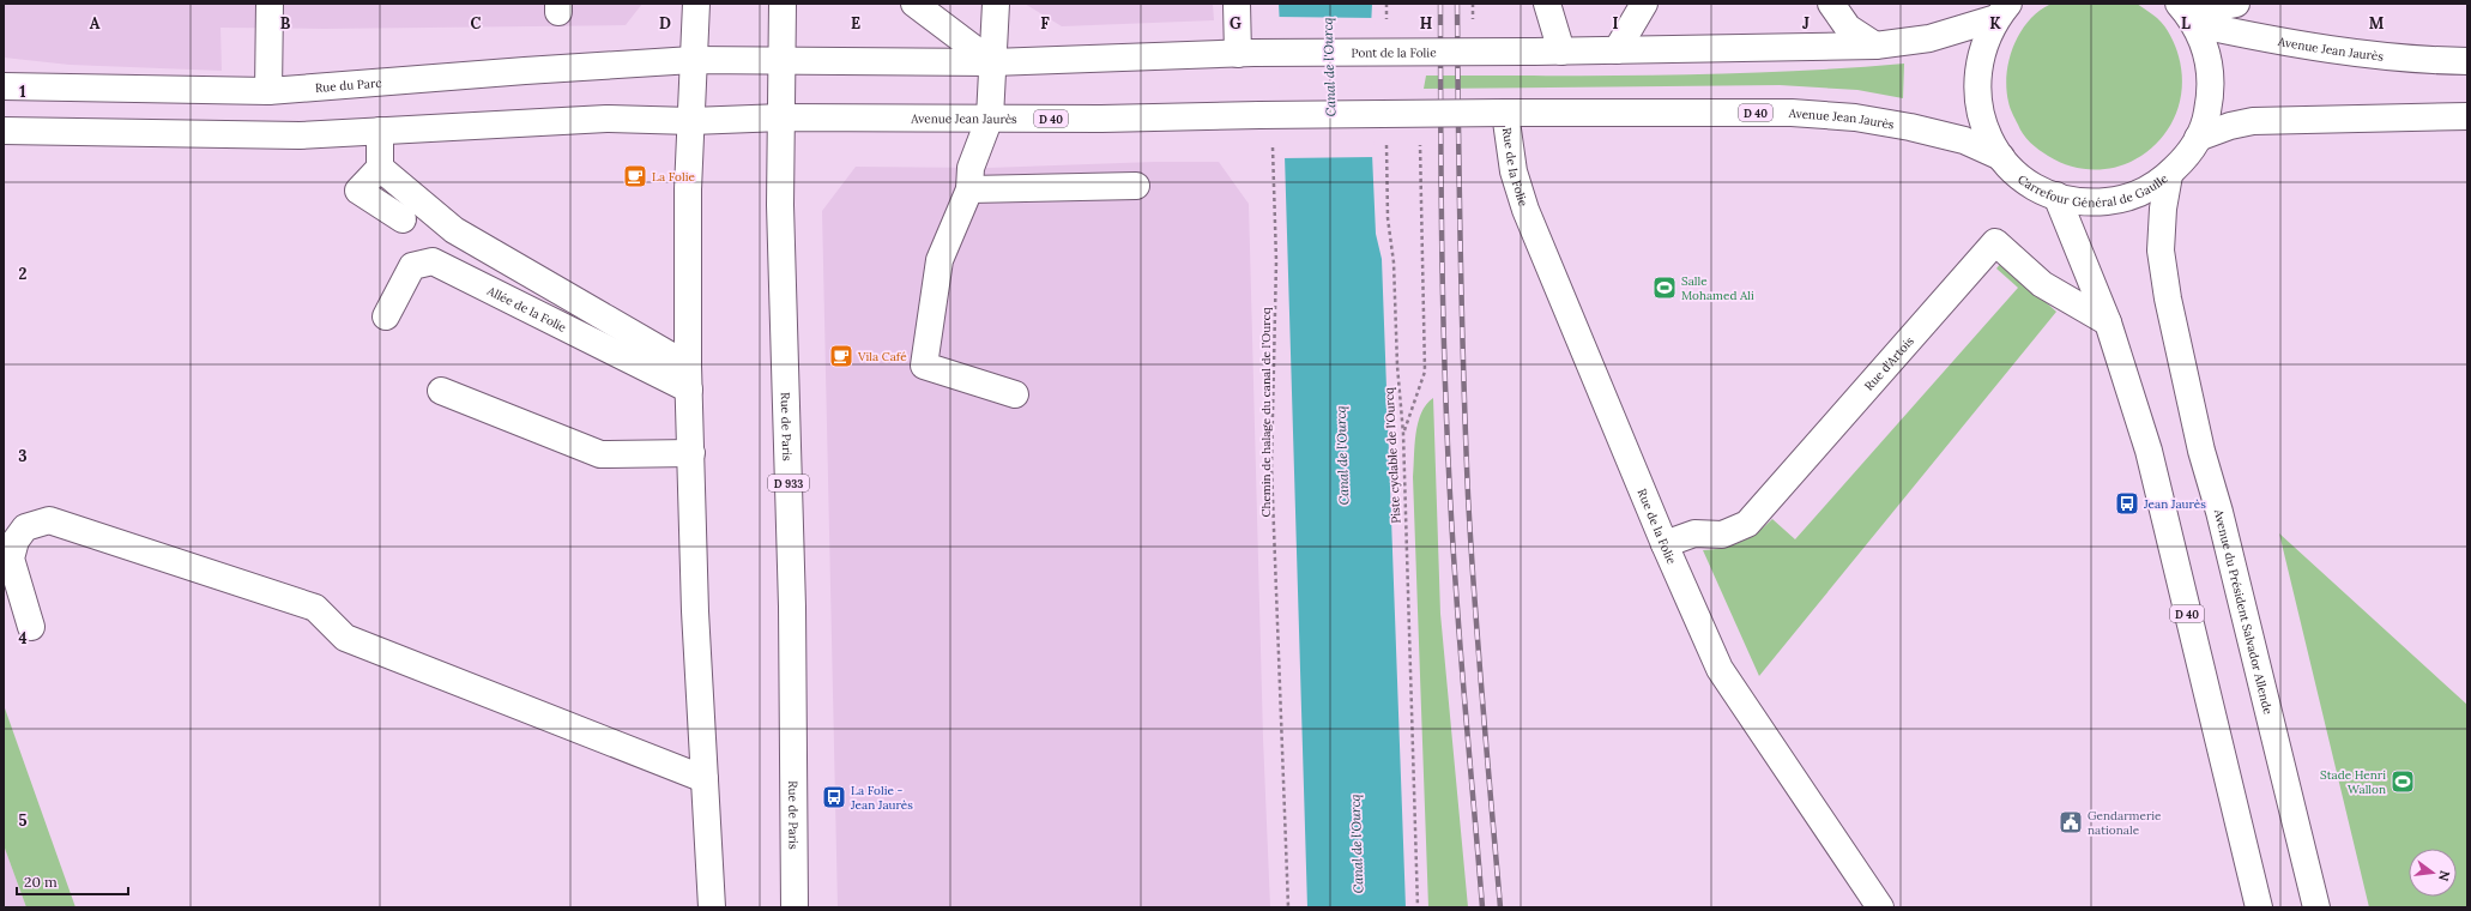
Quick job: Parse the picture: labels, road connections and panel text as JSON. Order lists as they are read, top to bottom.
{
  "streets": {
    "main road": [
      "Avenue Jean Jaurès",
      "Pont de la Folie",
      "Rue du Parc",
      "D 40",
      "Rue de la Folie",
      "Carrefour Général de Gaulle",
      "Allée de la Folie",
      "Rue d'Artois",
      "Rue de Paris",
      "D 933",
      "Avenue du Président Salvador Allende"
    ],
    "path": ["Chemin de halage du canal de l'Ourcq", "Piste cyclable de l'Ourcq"]
  },
  "crossings": [
    ["Avenue Jean Jaurès", "D 40"],
    ["Avenue Jean Jaurès", "Rue de la Folie"],
    ["Avenue Jean Jaurès", "Carrefour Général de Gaulle"],
    ["Avenue Jean Jaurès", "Rue de Paris"],
    ["Rue du Parc", "Rue de Paris"],
    ["D 40", "Carrefour Général de Gaulle"],
    ["D 40", "Rue d'Artois"],
    ["D 40", "Rue de Paris"],
    ["Rue de la Folie", "Rue d'Artois"],
    ["Carrefour Général de Gaulle", "Avenue du Président Salvador Allende"]
  ],
  "water": ["Canal de l'Ourcq"],
  "places": {
    "cafe": ["La Folie", "Vila Café"],
    "sports": ["Salle Mohamed Ali", "Stade Henri Wallon"],
    "bus stop": ["Jean Jaurès", "La Folie - Jean Jaurès"],
    "public building": ["Gendarmerie nationale"]
  },
  "scale_bar": "20 m",
  "north": "right",
  "grid": {
    "columns": [
      "A",
      "B",
      "C",
      "D",
      "E",
      "F",
      "G",
      "H",
      "I",
      "J",
      "K",
      "L",
      "M"
    ],
    "rows": [
      "1",
      "2",
      "3",
      "4",
      "5"
    ]
  }
}
